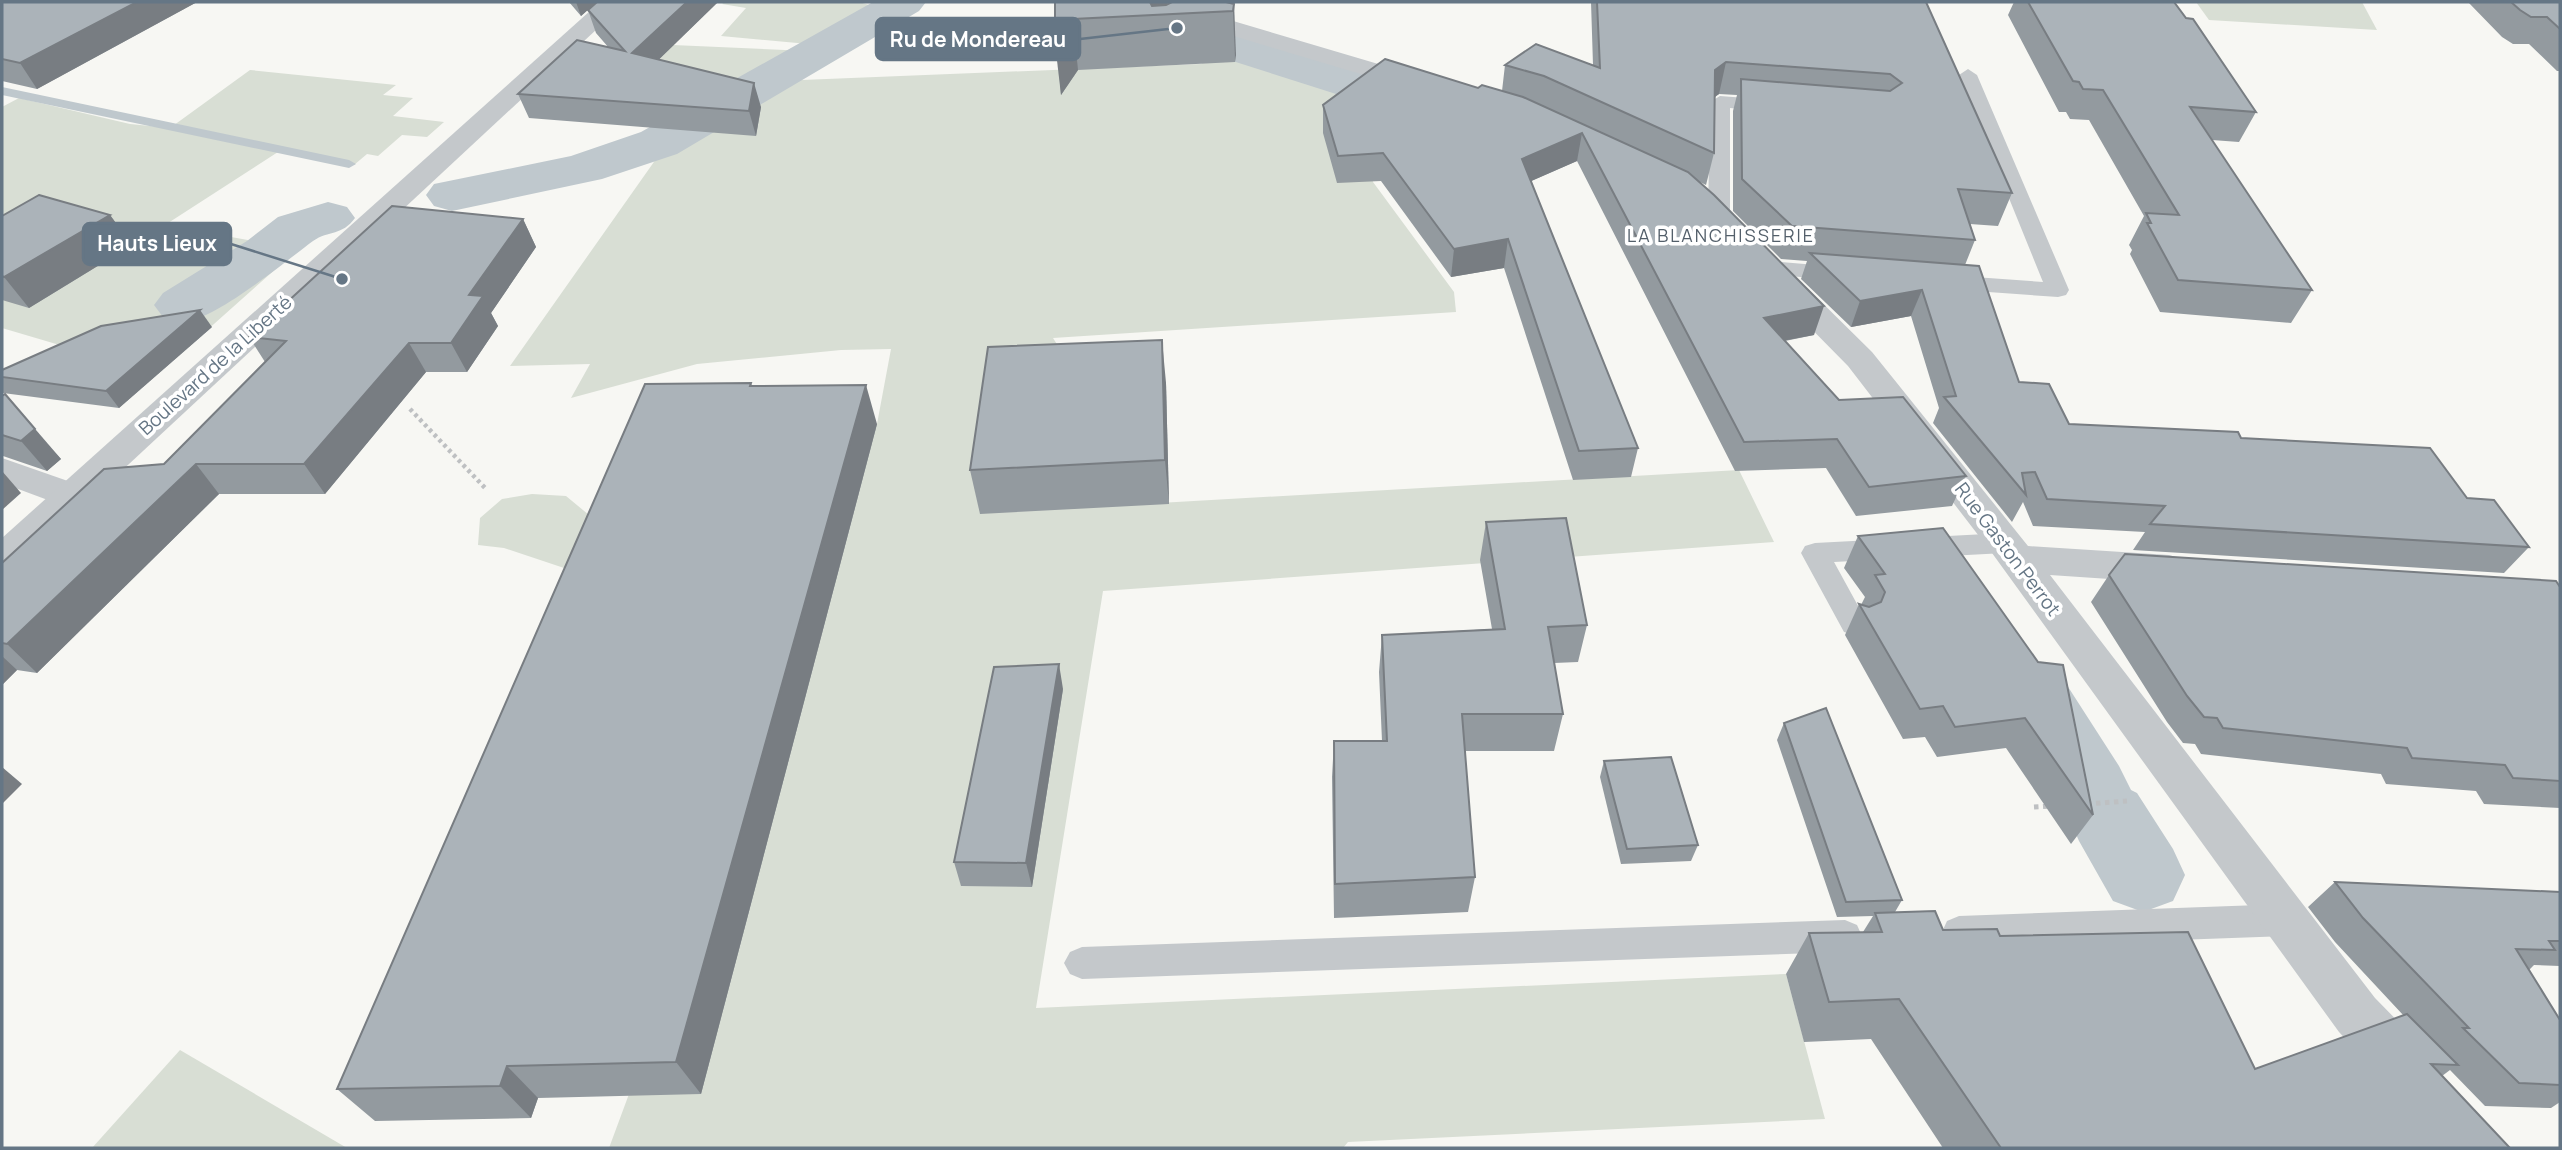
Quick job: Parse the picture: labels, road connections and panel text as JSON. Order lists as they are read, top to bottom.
{
  "streets": {
    "street": ["Boulevard de la Liberté", "Rue Gaston Perrot"]
  },
  "districts": ["LA BLANCHISSERIE"],
  "places": ["Ru de Mondereau", "Hauts Lieux"]
}
